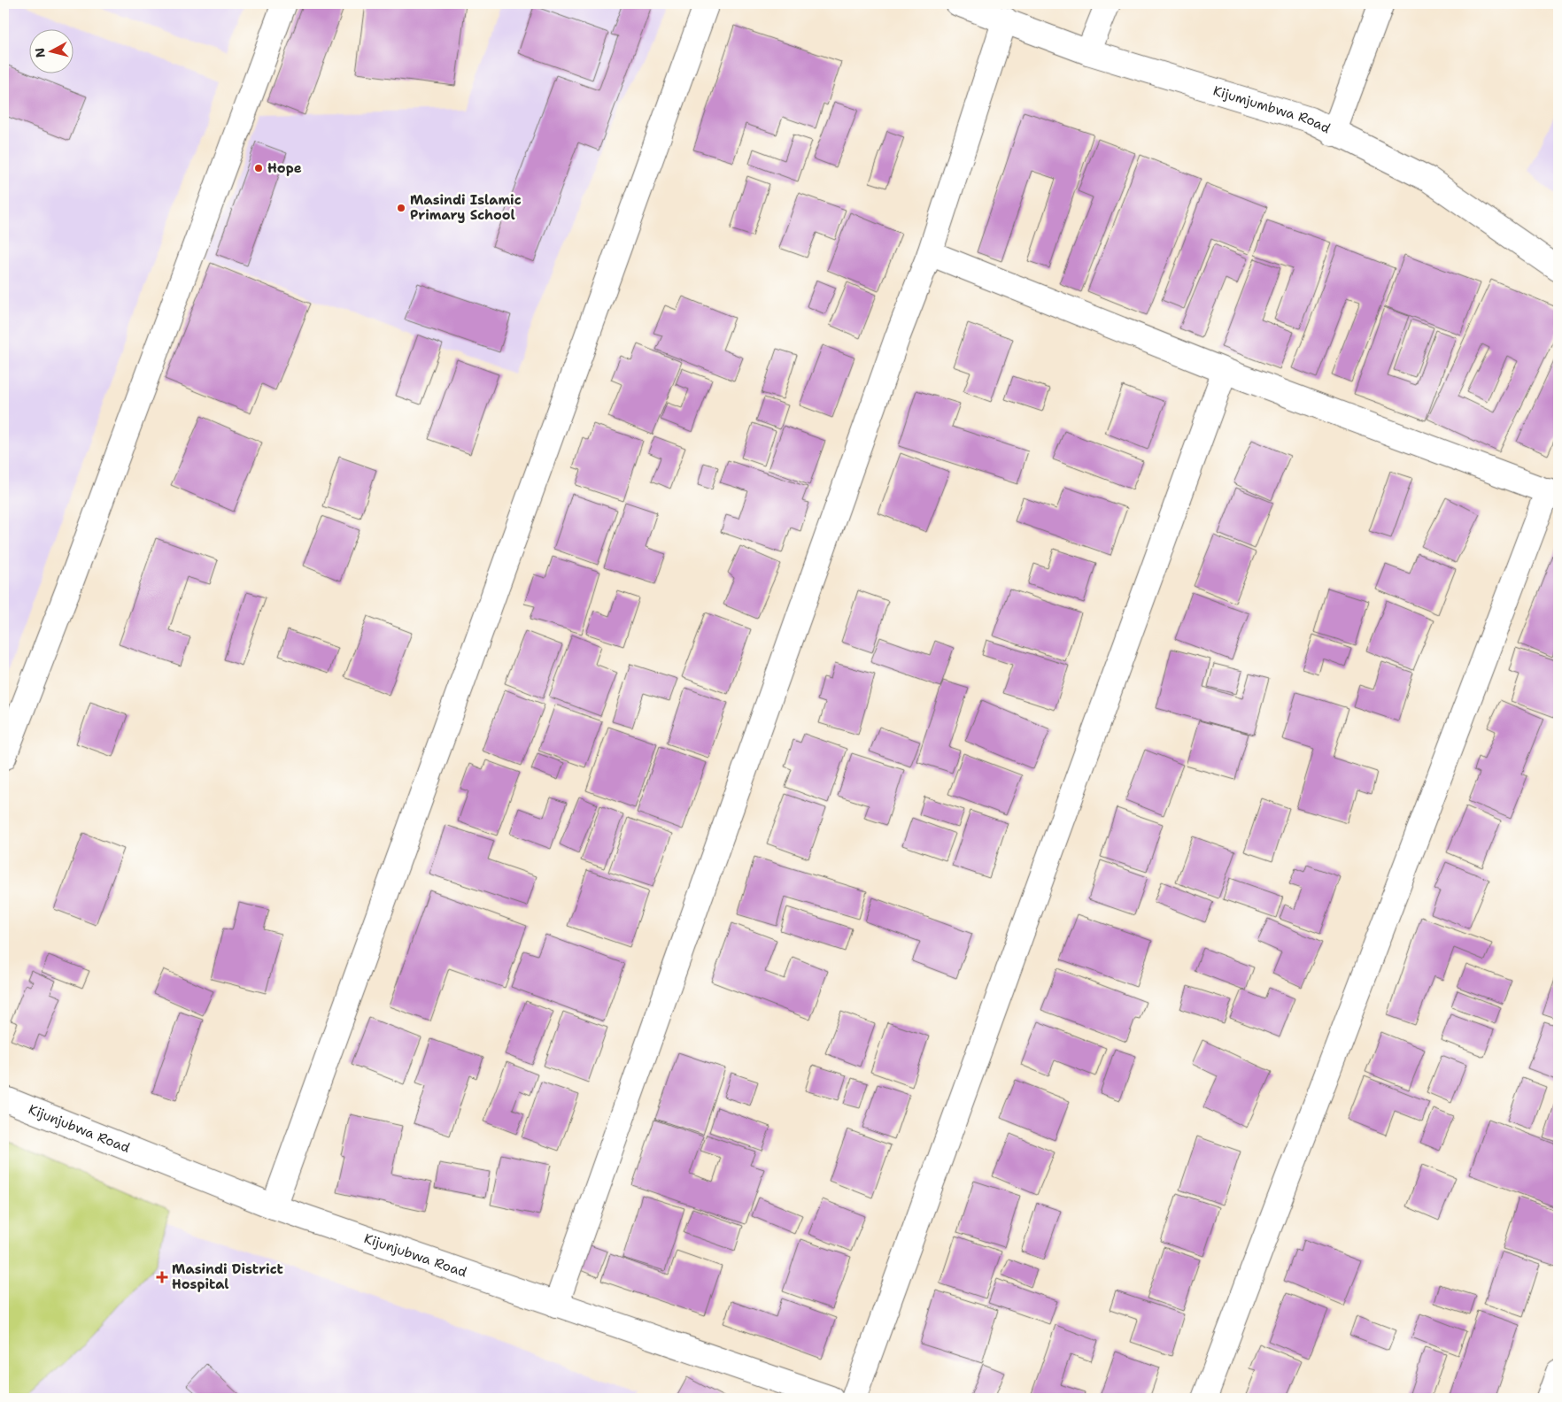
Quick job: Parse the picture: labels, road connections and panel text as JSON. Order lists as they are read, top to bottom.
{
  "streets": {
    "street": ["Kijumjumbwa Road", "Kijunjubwa Road"]
  },
  "places": {
    "other": ["Hope", "Masindi Islamic Primary School"],
    "health": ["Masindi District Hospital"]
  },
  "north": "left"
}
